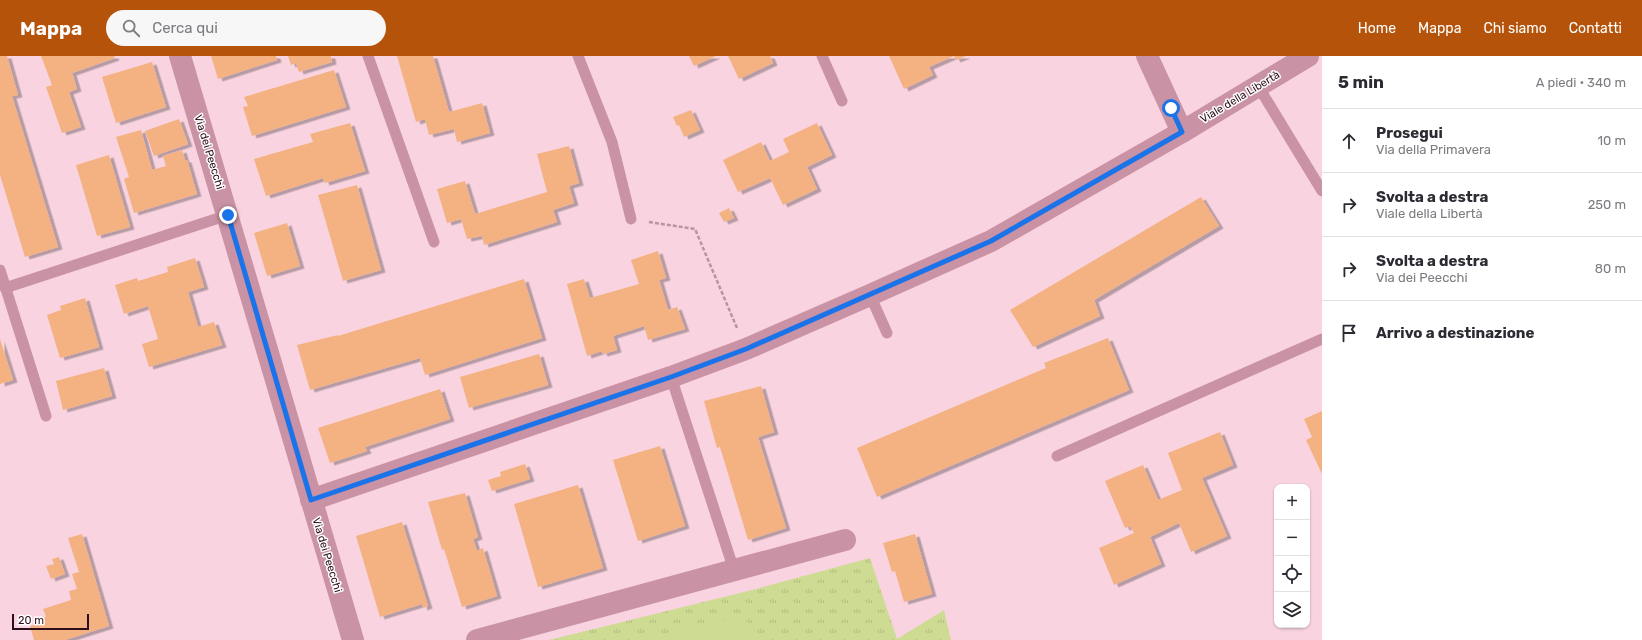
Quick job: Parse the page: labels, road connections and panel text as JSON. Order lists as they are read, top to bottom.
{
  "streets": {
    "street": ["Viale della Libertà", "Via dei Peecchi"]
  },
  "crossings": [
    ["Viale della Libertà", "Via dei Peecchi"]
  ],
  "scale_bar": "20 m",
  "page": {
    "header": "Mappa",
    "search": "Cerca qui",
    "nav": [
      "Home",
      "Mappa",
      "Chi siamo",
      "Contatti"
    ],
    "heading": ["5 min", "A piedi · 340 m"],
    "list": [
      ["Prosegui", "Via della Primavera", "10 m"],
      ["Svolta a destra", "Viale della Libertà", "250 m"],
      ["Svolta a destra", "Via dei Peecchi", "80 m"],
      "Arrivo a destinazione"
    ],
    "map_buttons": ["+", "−"],
    "scale": "20 m"
  }
}
